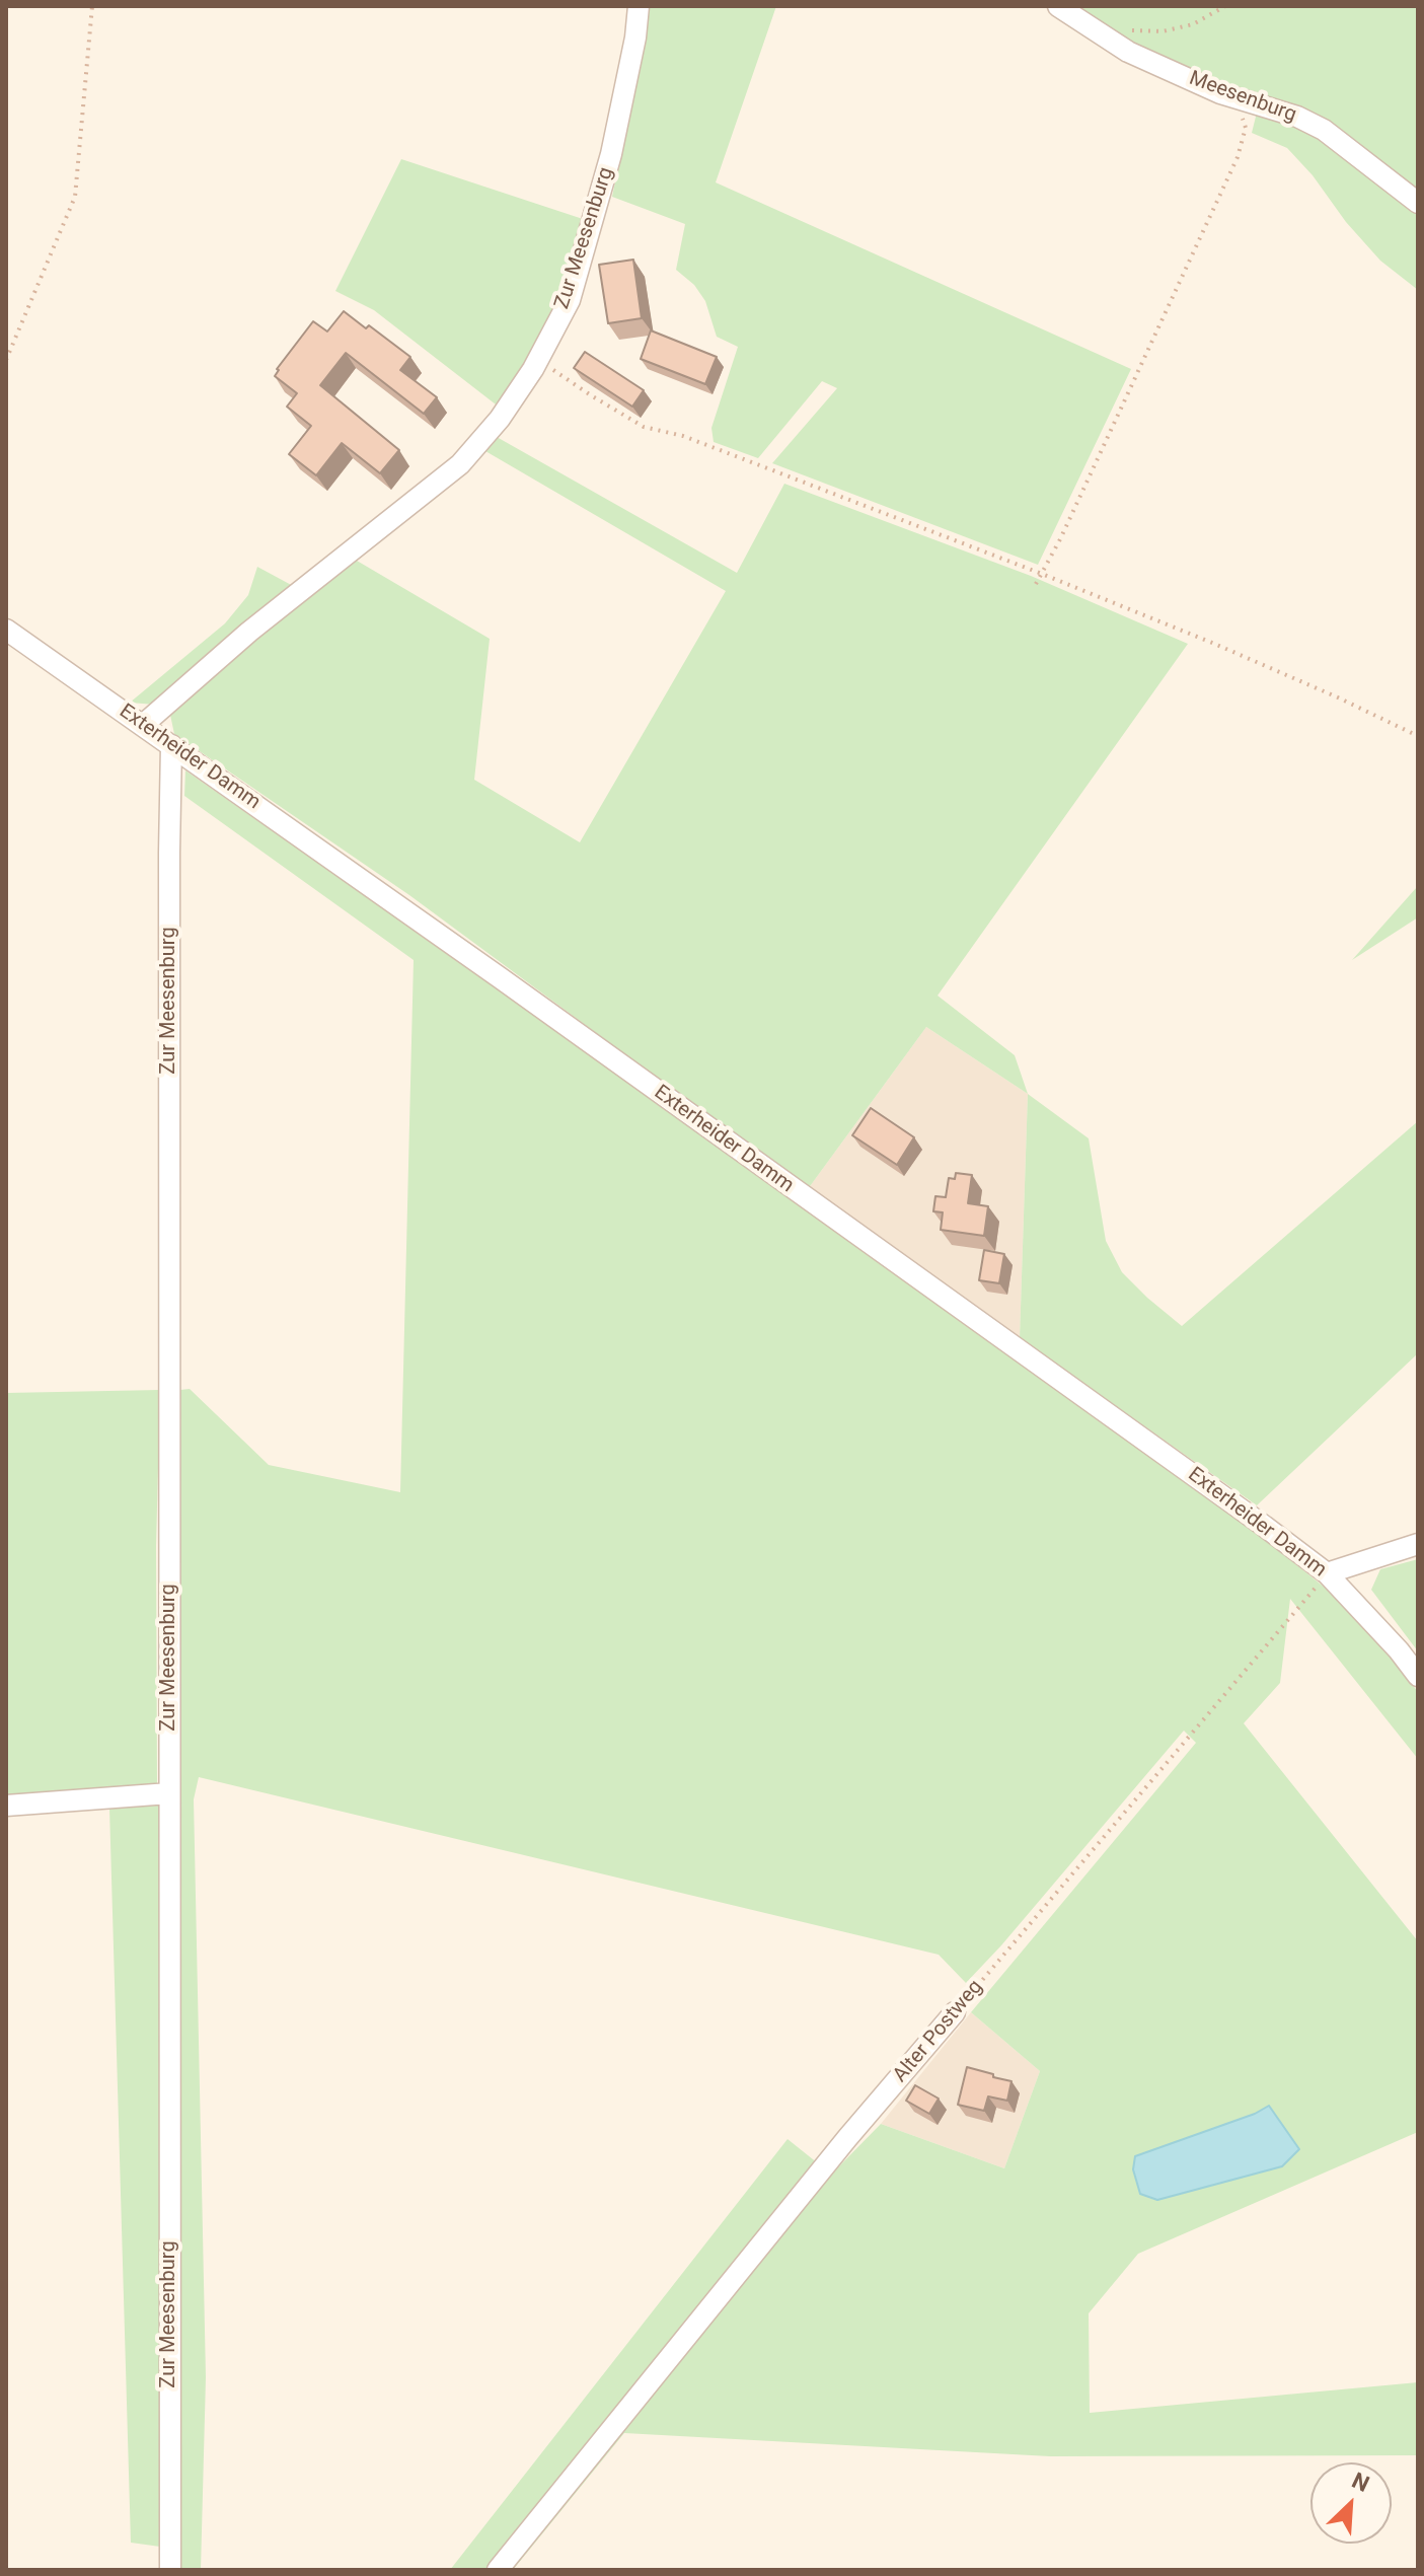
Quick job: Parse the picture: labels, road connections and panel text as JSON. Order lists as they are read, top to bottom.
{
  "streets": {
    "street": [
      "Meesenburg",
      "Zur Meesenburg",
      "Exterheider Damm",
      "Alter Postweg"
    ]
  },
  "crossings": [
    ["Zur Meesenburg", "Exterheider Damm"],
    ["Exterheider Damm", "Alter Postweg"]
  ],
  "north": "top right"
}
